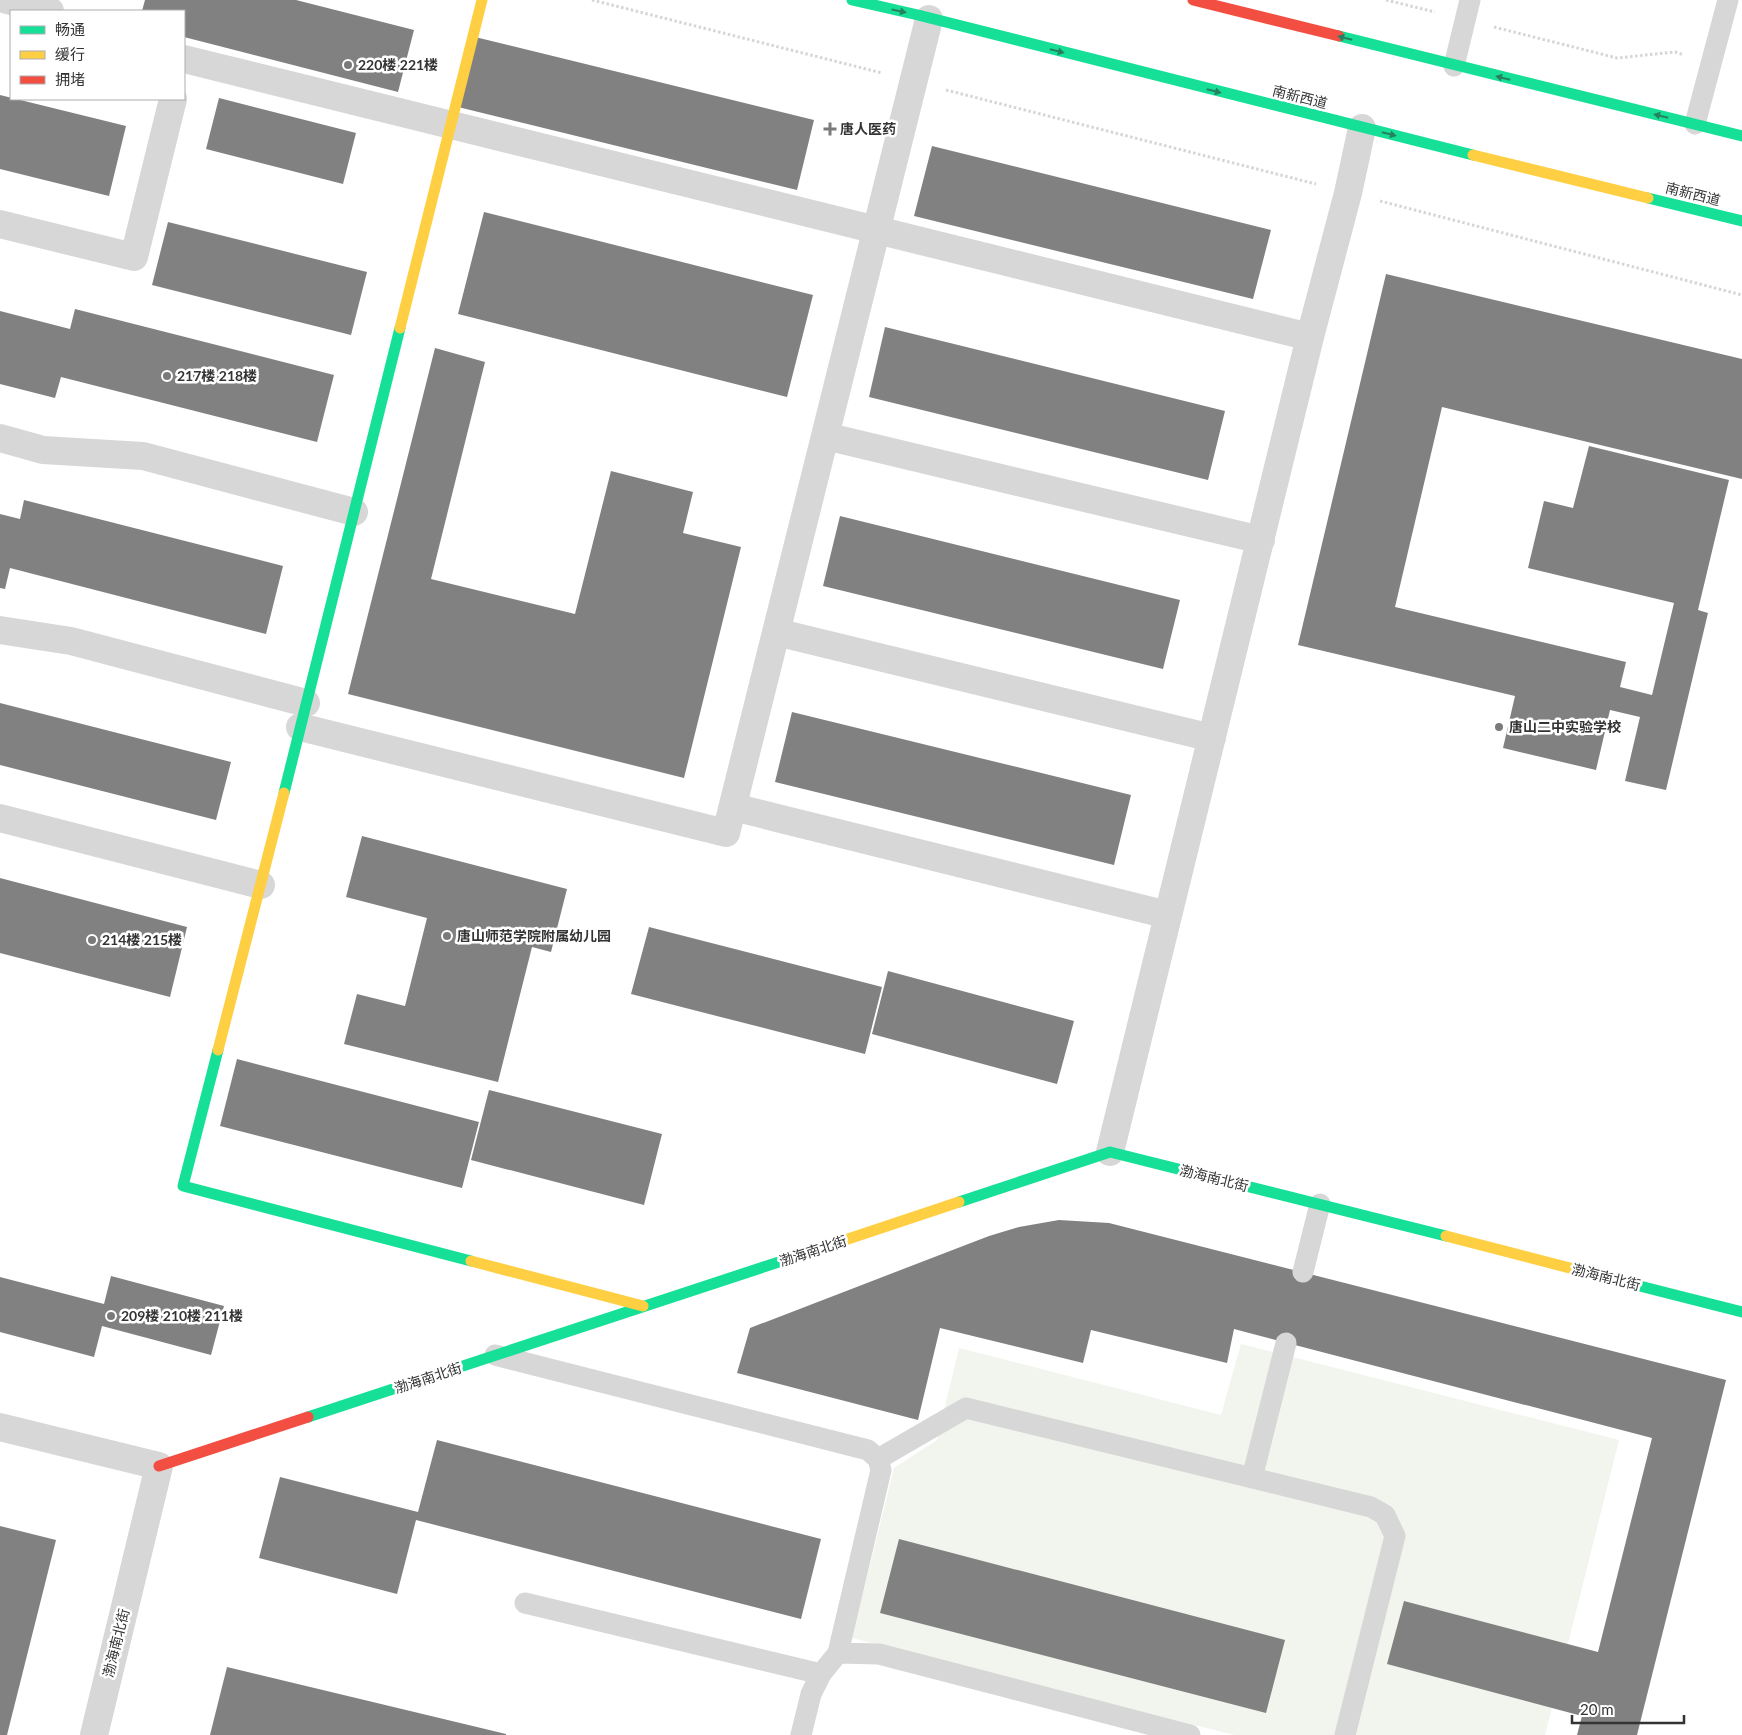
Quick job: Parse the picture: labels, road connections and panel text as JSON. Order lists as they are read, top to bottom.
{
  "streets": {
    "street": ["南新西道", "渤海南北街"]
  },
  "places": {
    "other": [
      "220楼 221楼",
      "217楼 218楼",
      "唐山二中实验学校",
      "唐山师范学院附属幼儿园",
      "214楼 215楼",
      "209楼 210楼 211楼"
    ],
    "health": ["唐人医药"]
  },
  "legend": ["畅通", "缓行", "拥堵"],
  "scale_bar": "20 m"
}
